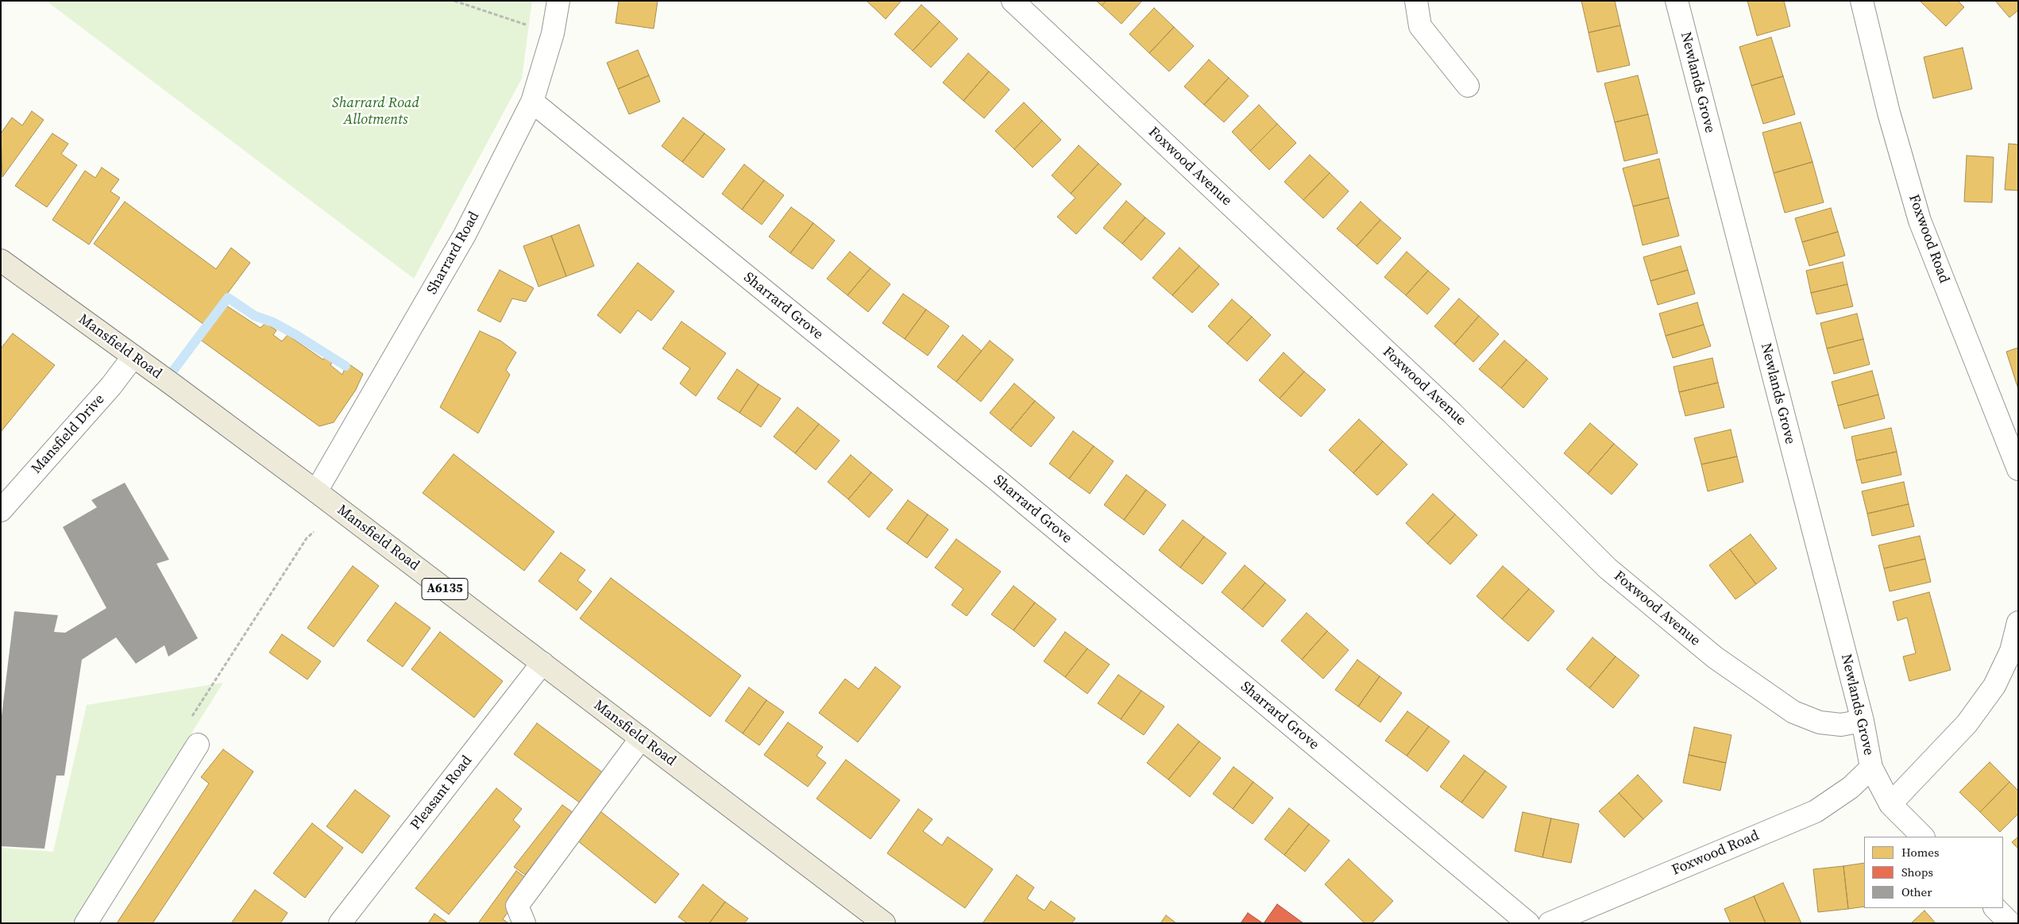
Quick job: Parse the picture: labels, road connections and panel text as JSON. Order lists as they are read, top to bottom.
{
  "streets": {
    "main road": ["Mansfield Road", "A6135"],
    "street": [
      "Newlands Grove",
      "Foxwood Avenue",
      "Foxwood Road",
      "Sharrard Road",
      "Sharrard Grove",
      "Mansfield Drive",
      "Pleasant Road"
    ]
  },
  "crossings": [
    ["Newlands Grove", "Foxwood Avenue"],
    ["Newlands Grove", "Foxwood Road"],
    ["Sharrard Road", "Sharrard Grove"],
    ["Sharrard Road", "Mansfield Road"],
    ["Mansfield Road", "Mansfield Drive"],
    ["Mansfield Road", "Pleasant Road"]
  ],
  "parks": ["Sharrard Road Allotments"],
  "legend": ["Homes", "Shops", "Other"]
}
